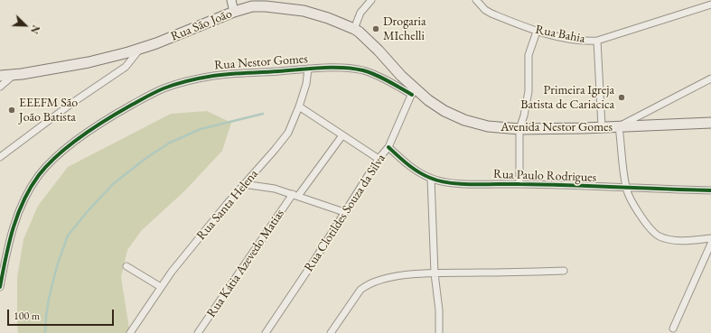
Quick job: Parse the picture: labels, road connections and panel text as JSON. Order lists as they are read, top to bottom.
{
  "streets": {
    "main road": ["Rua São João", "Avenida Nestor Gomes"],
    "street": [
      "Rua Bahia",
      "Rua Nestor Gomes",
      "Rua Paulo Rodrigues",
      "Rua Santa Helena",
      "Rua Clotildes Souza da Silva",
      "Rua Kátia Azevedo Matias"
    ]
  },
  "crossings": [
    ["Rua São João", "Rua Nestor Gomes"],
    ["Rua São João", "Avenida Nestor Gomes"],
    ["Rua São João", "Rua Clotildes Souza da Silva"],
    ["Rua Nestor Gomes", "Avenida Nestor Gomes"],
    ["Rua Nestor Gomes", "Rua Santa Helena"],
    ["Rua Nestor Gomes", "Rua Clotildes Souza da Silva"],
    ["Avenida Nestor Gomes", "Rua Clotildes Souza da Silva"],
    ["Rua Paulo Rodrigues", "Rua Clotildes Souza da Silva"]
  ],
  "places": ["Drogaria MIchelli", "Primeira Igreja Batista de Cariacica", "EEEFM São João Batista"],
  "scale_bar": "100 m",
  "north": "bottom right"
}
